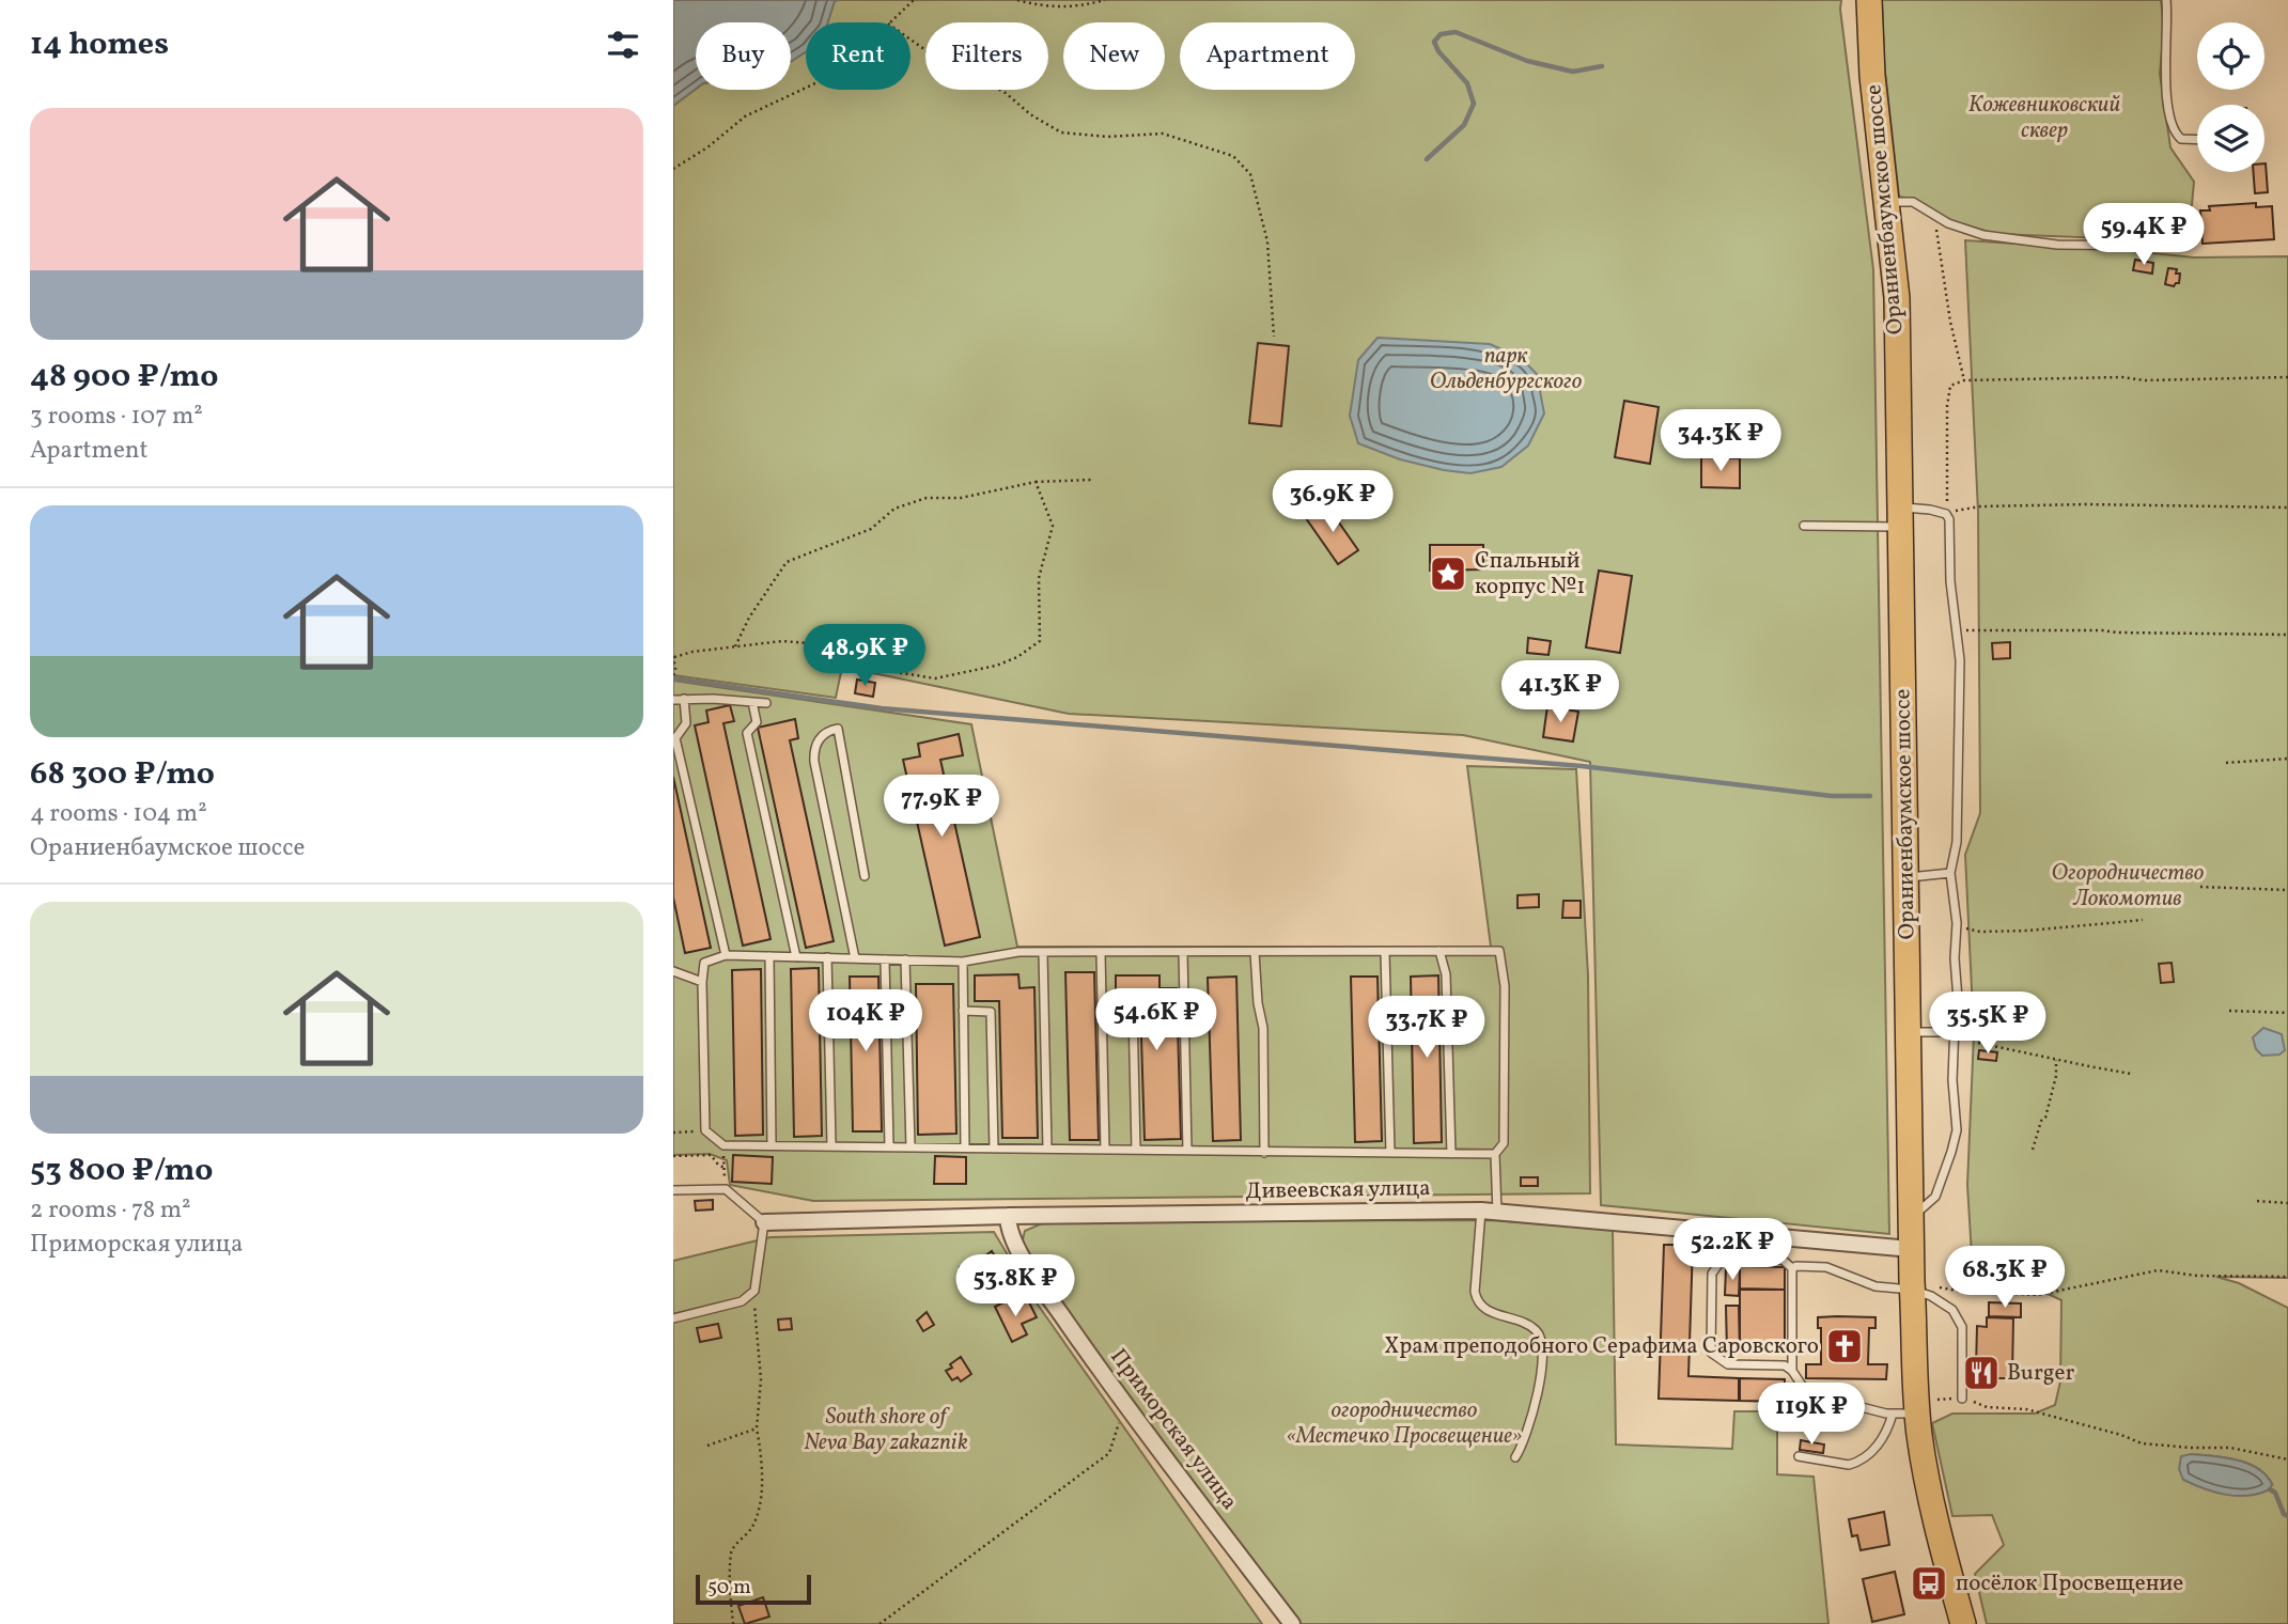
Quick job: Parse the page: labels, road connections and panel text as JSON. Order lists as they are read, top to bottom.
{
  "streets": {
    "main road": ["Ораниенбаумское шоссе"],
    "street": ["Дивеевская улица", "Приморская улица"]
  },
  "crossings": [
    ["Ораниенбаумское шоссе", "Дивеевская улица"],
    ["Дивеевская улица", "Приморская улица"]
  ],
  "parks": [
    "Кожевниковский сквер",
    "парк Ольденбургского",
    "Огородничество Локомотив",
    "огородничество «Местечко Просвещение»",
    "South shore of Neva Bay zakaznik"
  ],
  "places": {
    "place": ["Спальный корпус №1"],
    "church": ["Храм преподобного Серафима Саровского"],
    "restaurant": ["Burger"],
    "bus stop": ["посёлок Просвещение"]
  },
  "scale_bar": "50 m",
  "page": {
    "heading": "14 homes",
    "chip": [
      "Buy",
      "Rent",
      "Filters",
      "New",
      "Apartment"
    ],
    "list": [
      {
        "name": "48 900 ₽/mo",
        "note": "3 rooms · 107 m² · Apartment"
      },
      {
        "name": "68 300 ₽/mo",
        "note": "4 rooms · 104 m² · Ораниенбаумское шоссе"
      },
      {
        "name": "53 800 ₽/mo",
        "note": "2 rooms · 78 m² · Приморская улица"
      }
    ],
    "price": [
      "59.4K ₽",
      "34.3K ₽",
      "36.9K ₽",
      "48.9K ₽",
      "41.3K ₽",
      "77.9K ₽",
      "54.6K ₽",
      "104K ₽",
      "35.5K ₽",
      "33.7K ₽",
      "52.2K ₽",
      "68.3K ₽",
      "53.8K ₽",
      "119K ₽"
    ],
    "scale": "50 m"
  }
}
